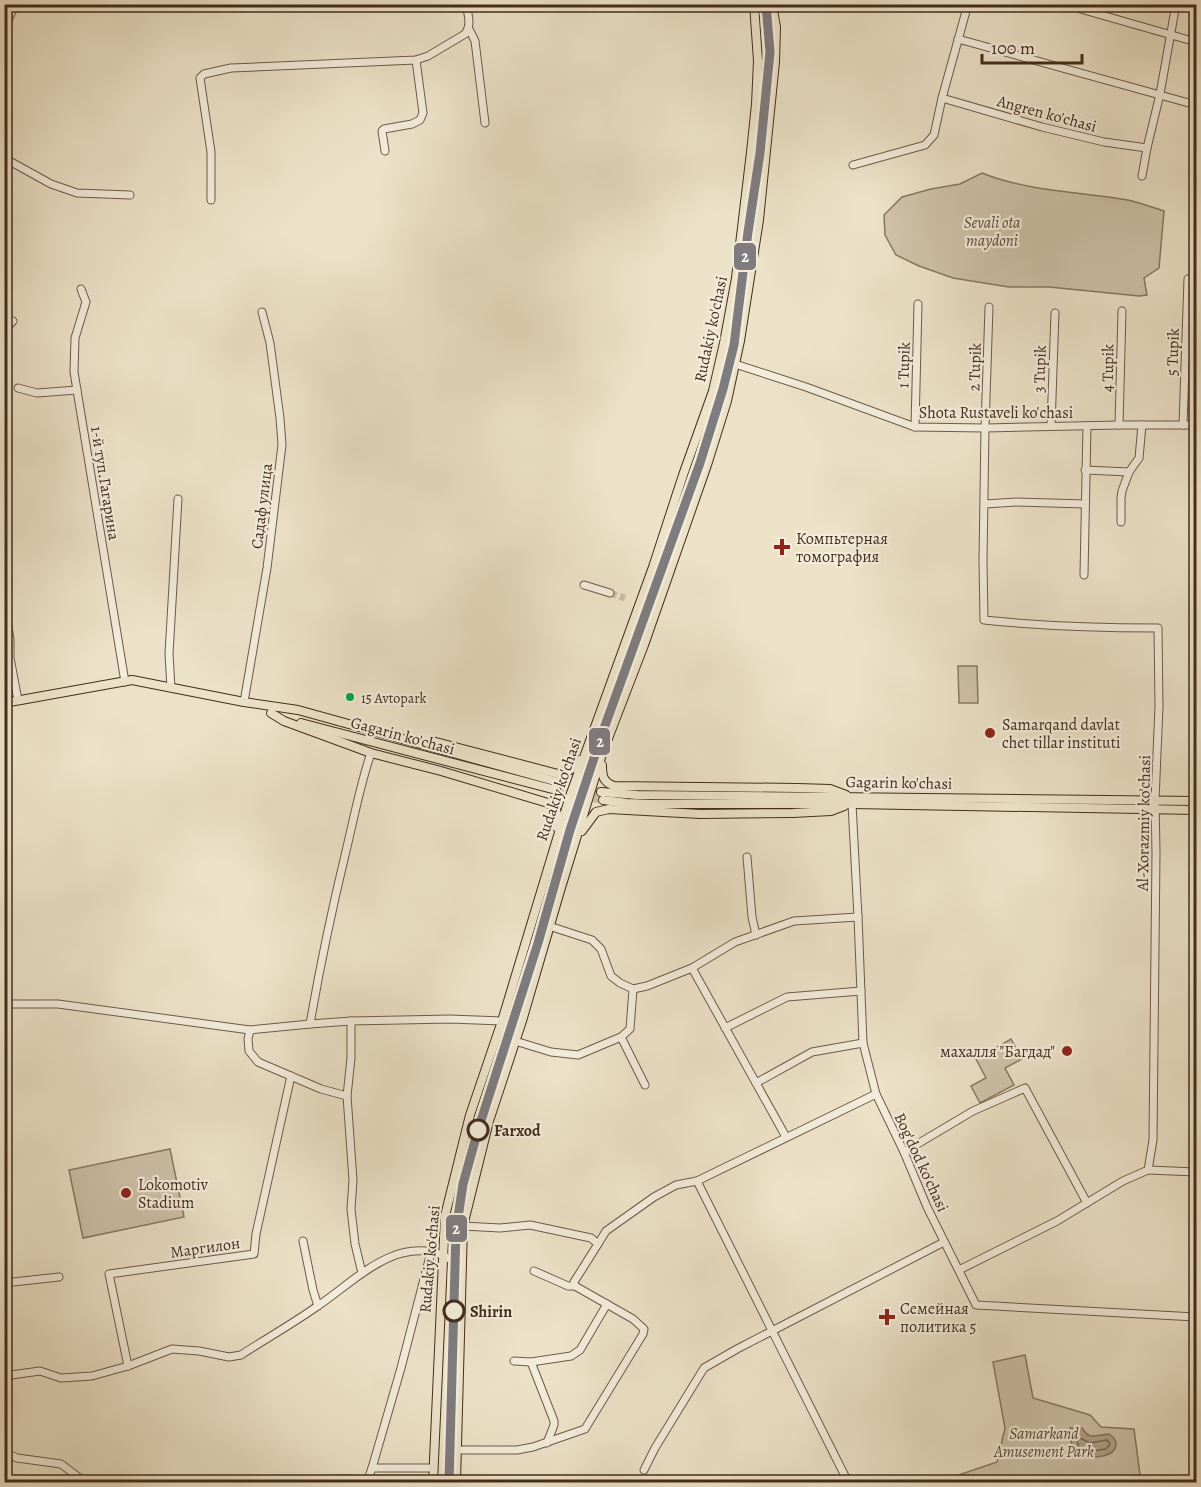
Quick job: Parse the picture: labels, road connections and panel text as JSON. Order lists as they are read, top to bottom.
{
  "streets": {
    "main road": ["Rudakiy ko'chasi", "Gagarin ko'chasi"],
    "street": [
      "Angren ko'chasi",
      "5 Tupik",
      "1 Tupik",
      "2 Tupik",
      "4 Tupik",
      "3 Tupik",
      "Shota Rustaveli ko'chasi",
      "1-й туп.Гагарина",
      "Садаф улица",
      "Al-Xorazmiy ko'chasi",
      "Bog'dod ko'chasi",
      "Маргилон"
    ]
  },
  "crossings": [
    ["Rudakiy ko'chasi", "Shota Rustaveli ko'chasi"],
    ["5 Tupik", "Shota Rustaveli ko'chasi"],
    ["1 Tupik", "Shota Rustaveli ko'chasi"],
    ["2 Tupik", "Shota Rustaveli ko'chasi"],
    ["2 Tupik", "Al-Xorazmiy ko'chasi"],
    ["4 Tupik", "Shota Rustaveli ko'chasi"],
    ["3 Tupik", "Shota Rustaveli ko'chasi"],
    ["Shota Rustaveli ko'chasi", "Al-Xorazmiy ko'chasi"],
    ["1-й туп.Гагарина", "Gagarin ko'chasi"],
    ["Садаф улица", "Gagarin ko'chasi"],
    ["Gagarin ko'chasi", "Al-Xorazmiy ko'chasi"],
    ["Gagarin ko'chasi", "Bog'dod ko'chasi"]
  ],
  "parks": ["Sevali ota maydoni", "Samarkand Amusement Park"],
  "places": {
    "health": ["Компьтерная томография", "Семейная политика 5"],
    "other": [
      "15 Avtopark",
      "Samarqand davlat chet tillar instituti",
      "махалля \"Багдад\"",
      "Farxod",
      "Lokomotiv Stadium",
      "Shirin"
    ]
  },
  "lines": ["tram line 2"],
  "scale_bar": "100 m"
}
